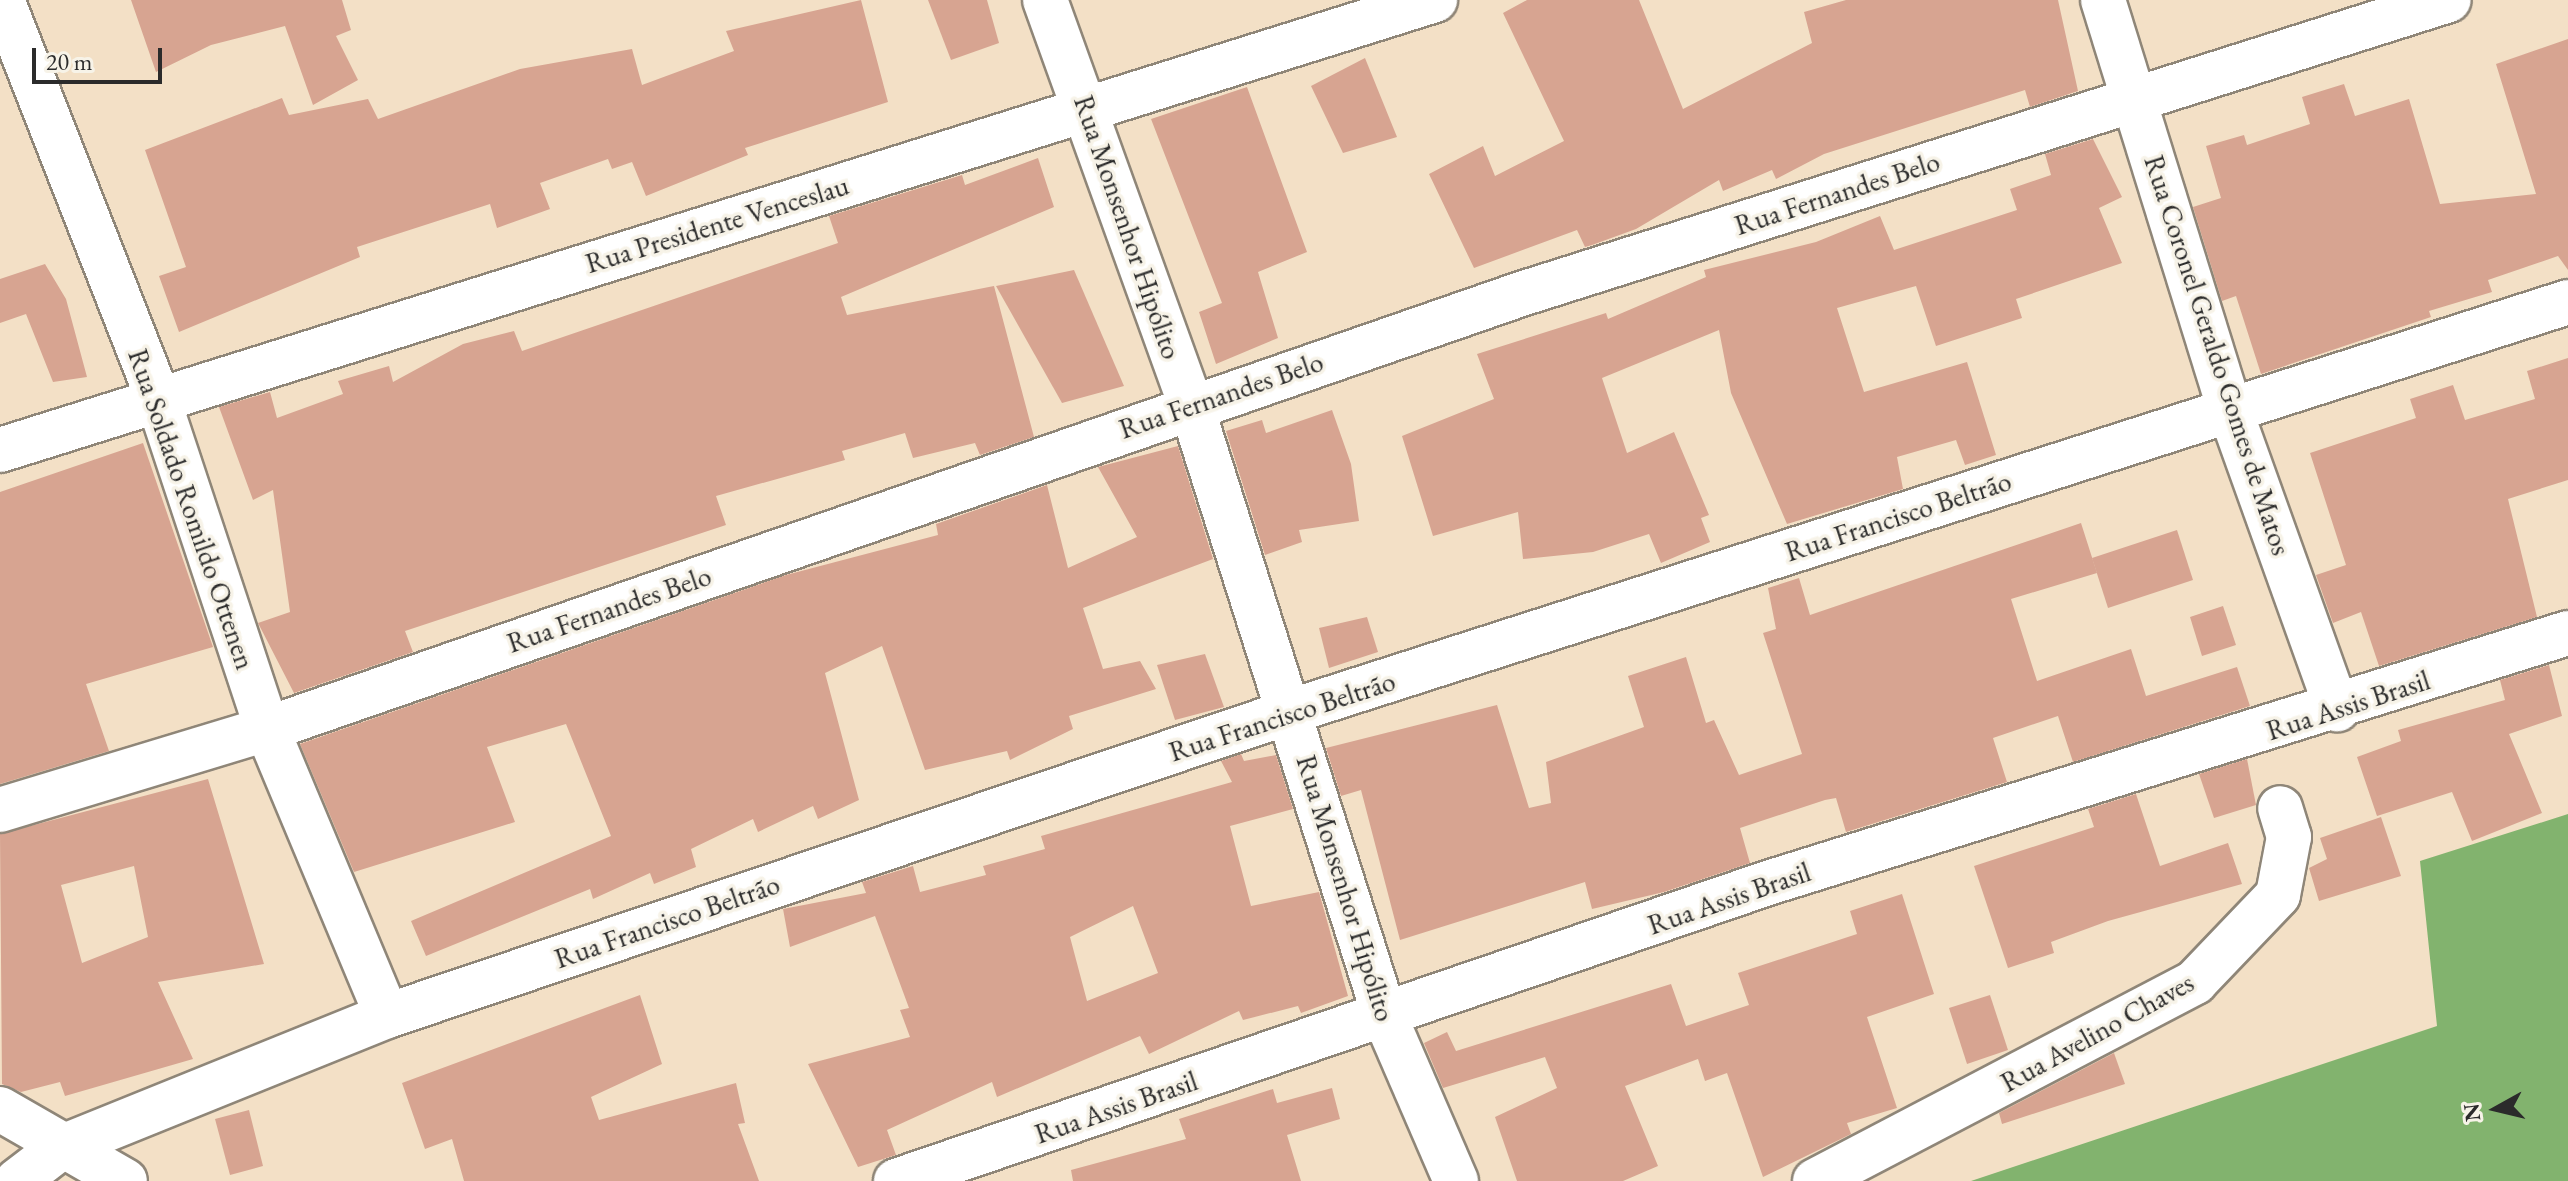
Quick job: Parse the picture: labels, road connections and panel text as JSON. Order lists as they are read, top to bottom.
{
  "streets": {
    "street": [
      "Rua Fernandes Belo",
      "Rua Presidente Venceslau",
      "Rua Monsenhor Hipólito",
      "Rua Coronel Geraldo Gomes de Matos",
      "Rua Soldado Romildo Ottenen",
      "Rua Francisco Beltrão",
      "Rua Assis Brasil",
      "Rua Avelino Chaves"
    ]
  },
  "crossings": [
    ["Rua Fernandes Belo", "Rua Monsenhor Hipólito"],
    ["Rua Fernandes Belo", "Rua Coronel Geraldo Gomes de Matos"],
    ["Rua Fernandes Belo", "Rua Soldado Romildo Ottenen"],
    ["Rua Presidente Venceslau", "Rua Monsenhor Hipólito"],
    ["Rua Presidente Venceslau", "Rua Soldado Romildo Ottenen"],
    ["Rua Monsenhor Hipólito", "Rua Francisco Beltrão"],
    ["Rua Monsenhor Hipólito", "Rua Assis Brasil"],
    ["Rua Coronel Geraldo Gomes de Matos", "Rua Francisco Beltrão"],
    ["Rua Coronel Geraldo Gomes de Matos", "Rua Assis Brasil"],
    ["Rua Soldado Romildo Ottenen", "Rua Francisco Beltrão"]
  ],
  "scale_bar": "20 m",
  "north": "left"
}
